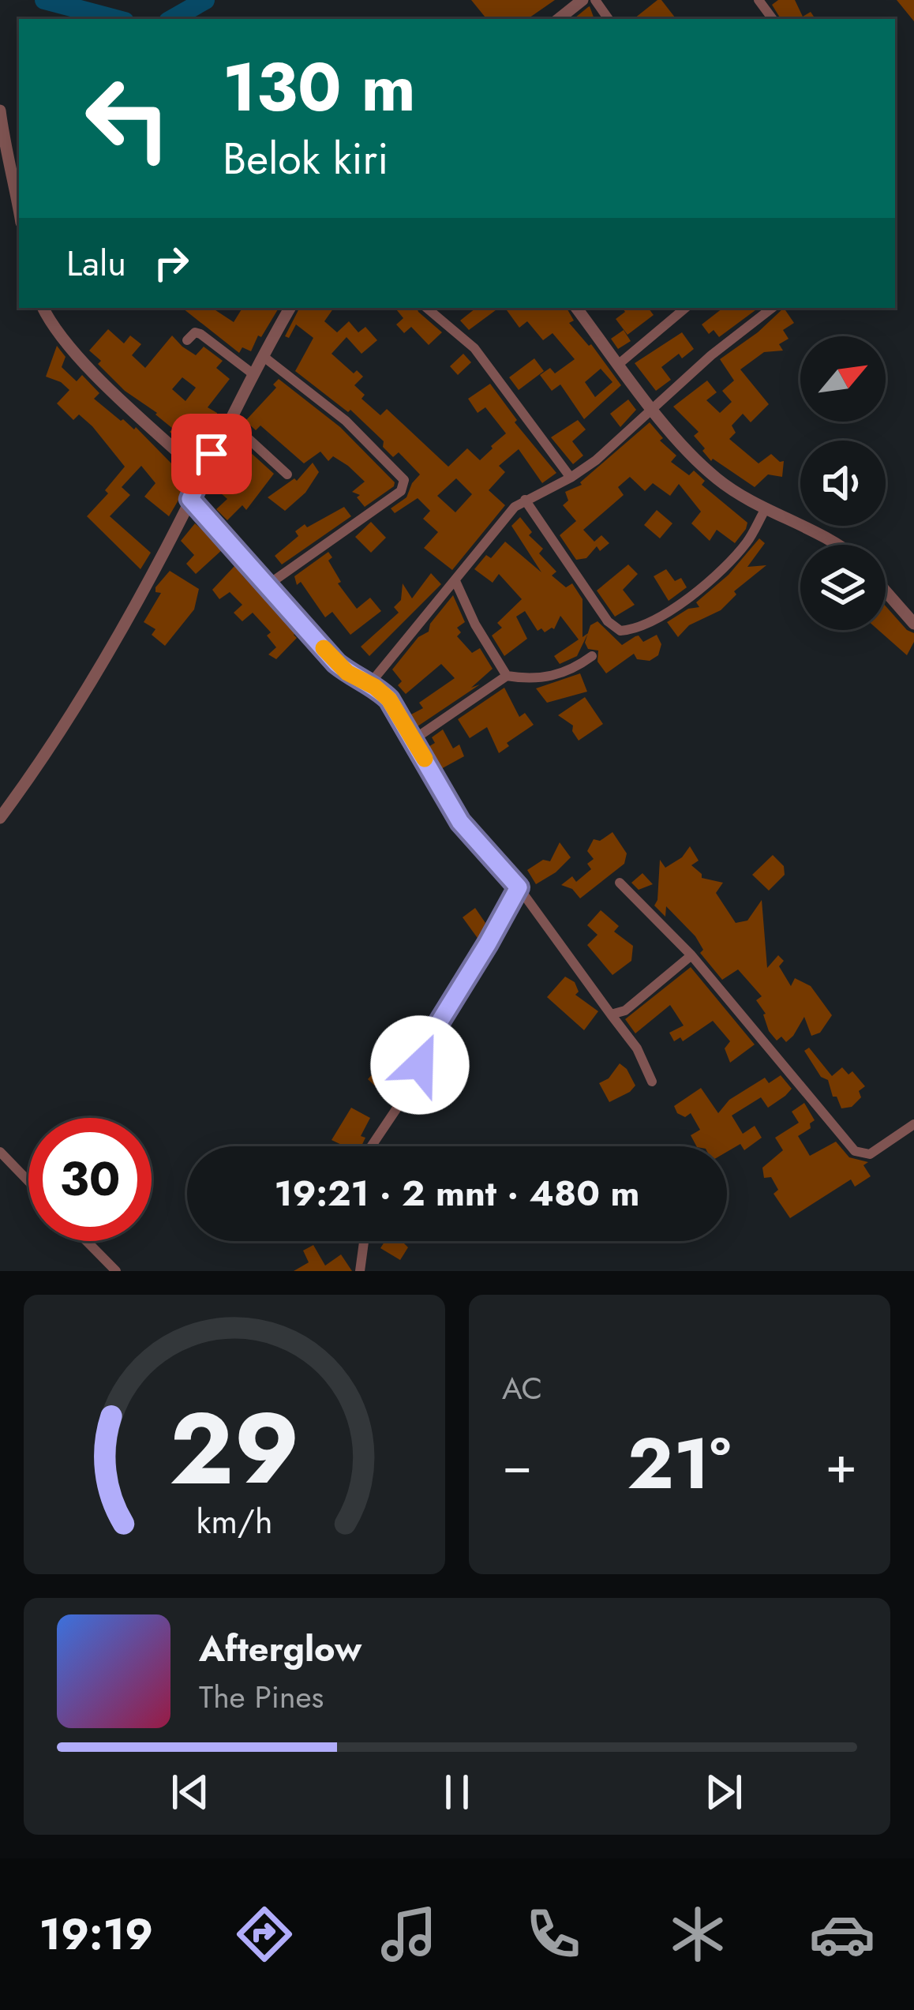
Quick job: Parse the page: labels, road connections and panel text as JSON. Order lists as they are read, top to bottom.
{
  "north": "top right",
  "page": {
    "turn": ["130 m", "Belok kiri"],
    "then": "Lalu",
    "limit": "30",
    "trip": "19:21 · 2 mnt · 480 m",
    "tile": "AC",
    "heat": ["−", "21°", "+"],
    "song": ["Afterglow", "The Pines"],
    "tabs": "19:19",
    "gauge": ["29", "km/h"]
  }
}
